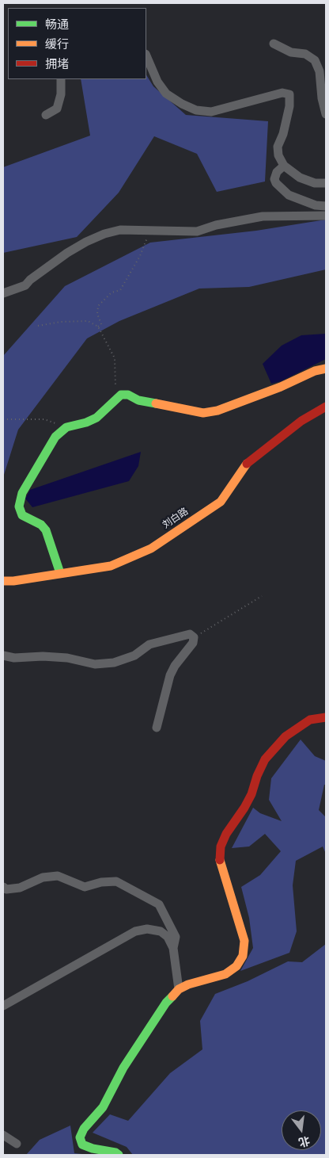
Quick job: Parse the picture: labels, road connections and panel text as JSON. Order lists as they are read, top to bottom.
{
  "streets": {
    "street": ["刘白路"]
  },
  "legend": ["畅通", "缓行", "拥堵"],
  "north": "bottom"
}
